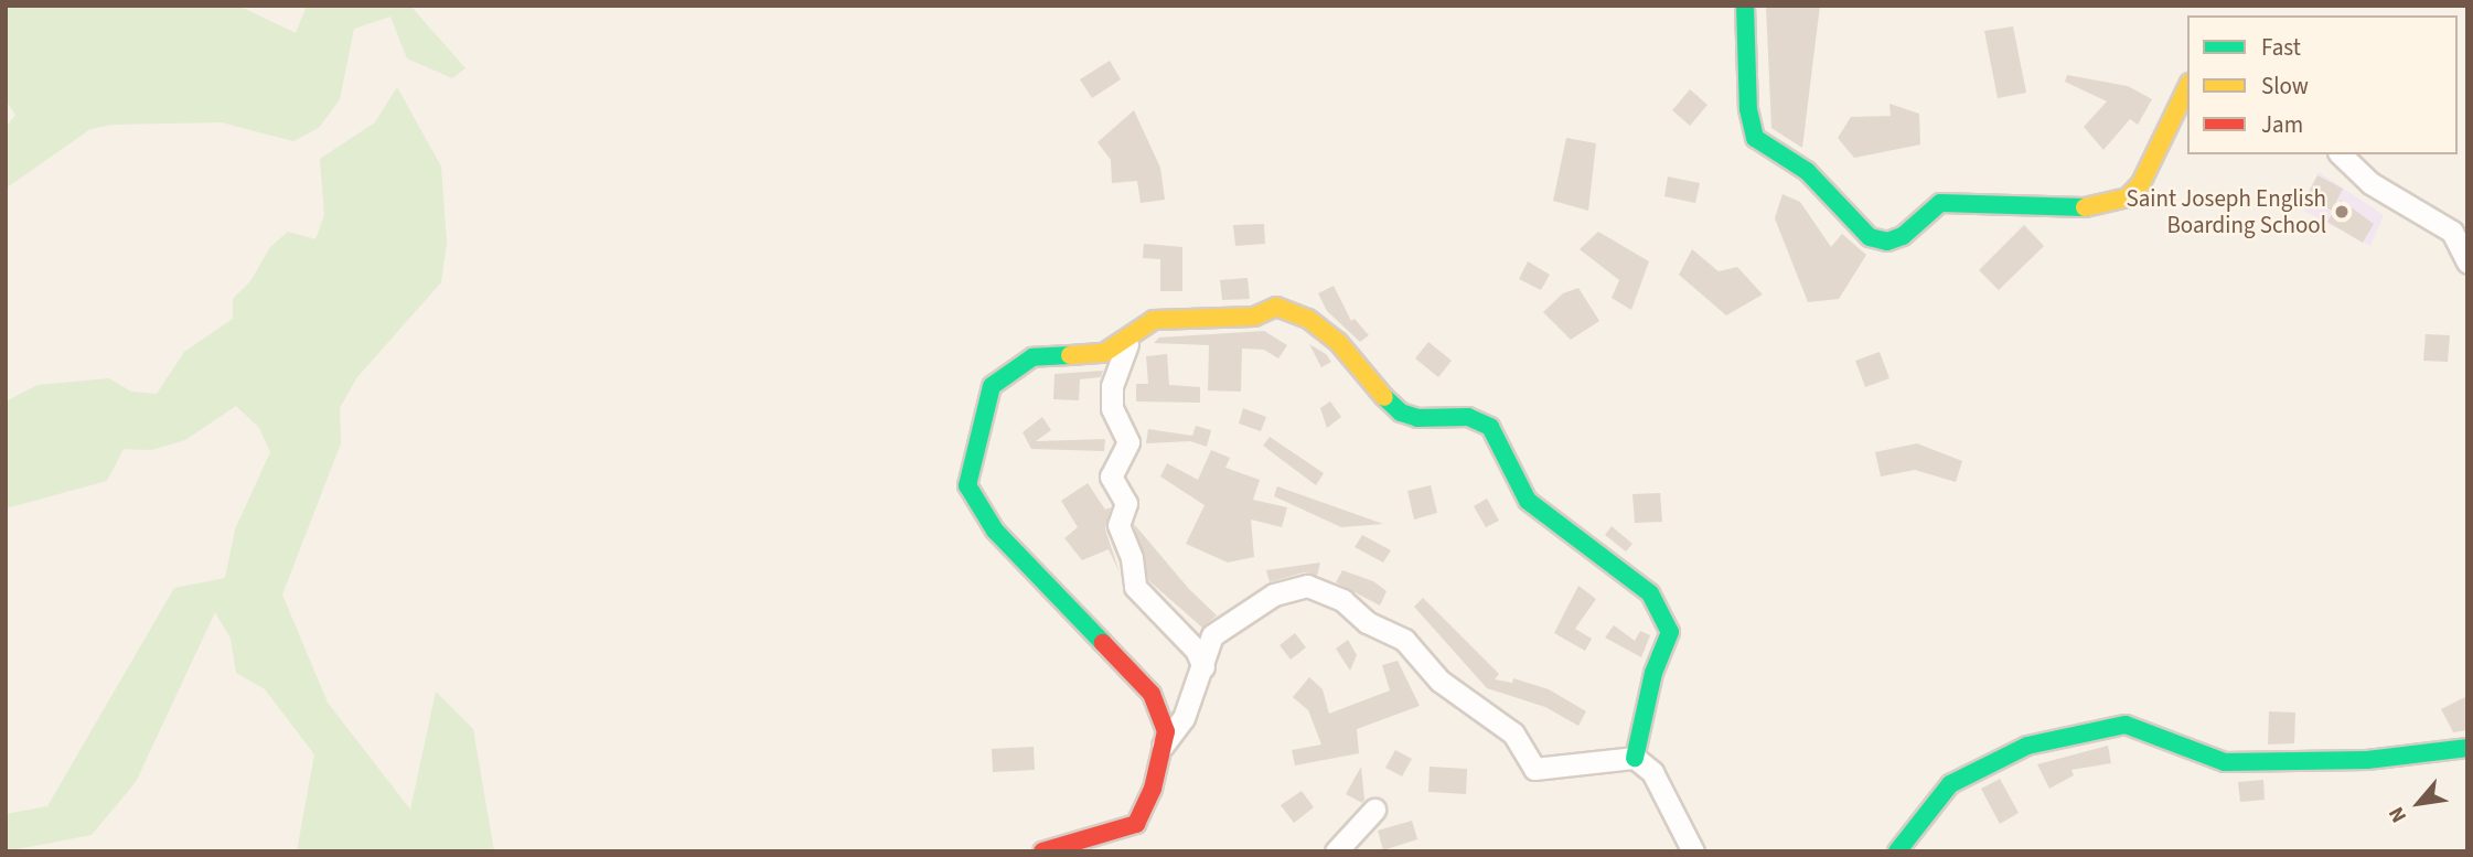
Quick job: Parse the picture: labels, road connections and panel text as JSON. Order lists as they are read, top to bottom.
{
  "places": ["Saint Joseph English Boarding School"],
  "legend": ["Fast", "Slow", "Jam"],
  "north": "bottom left"
}
